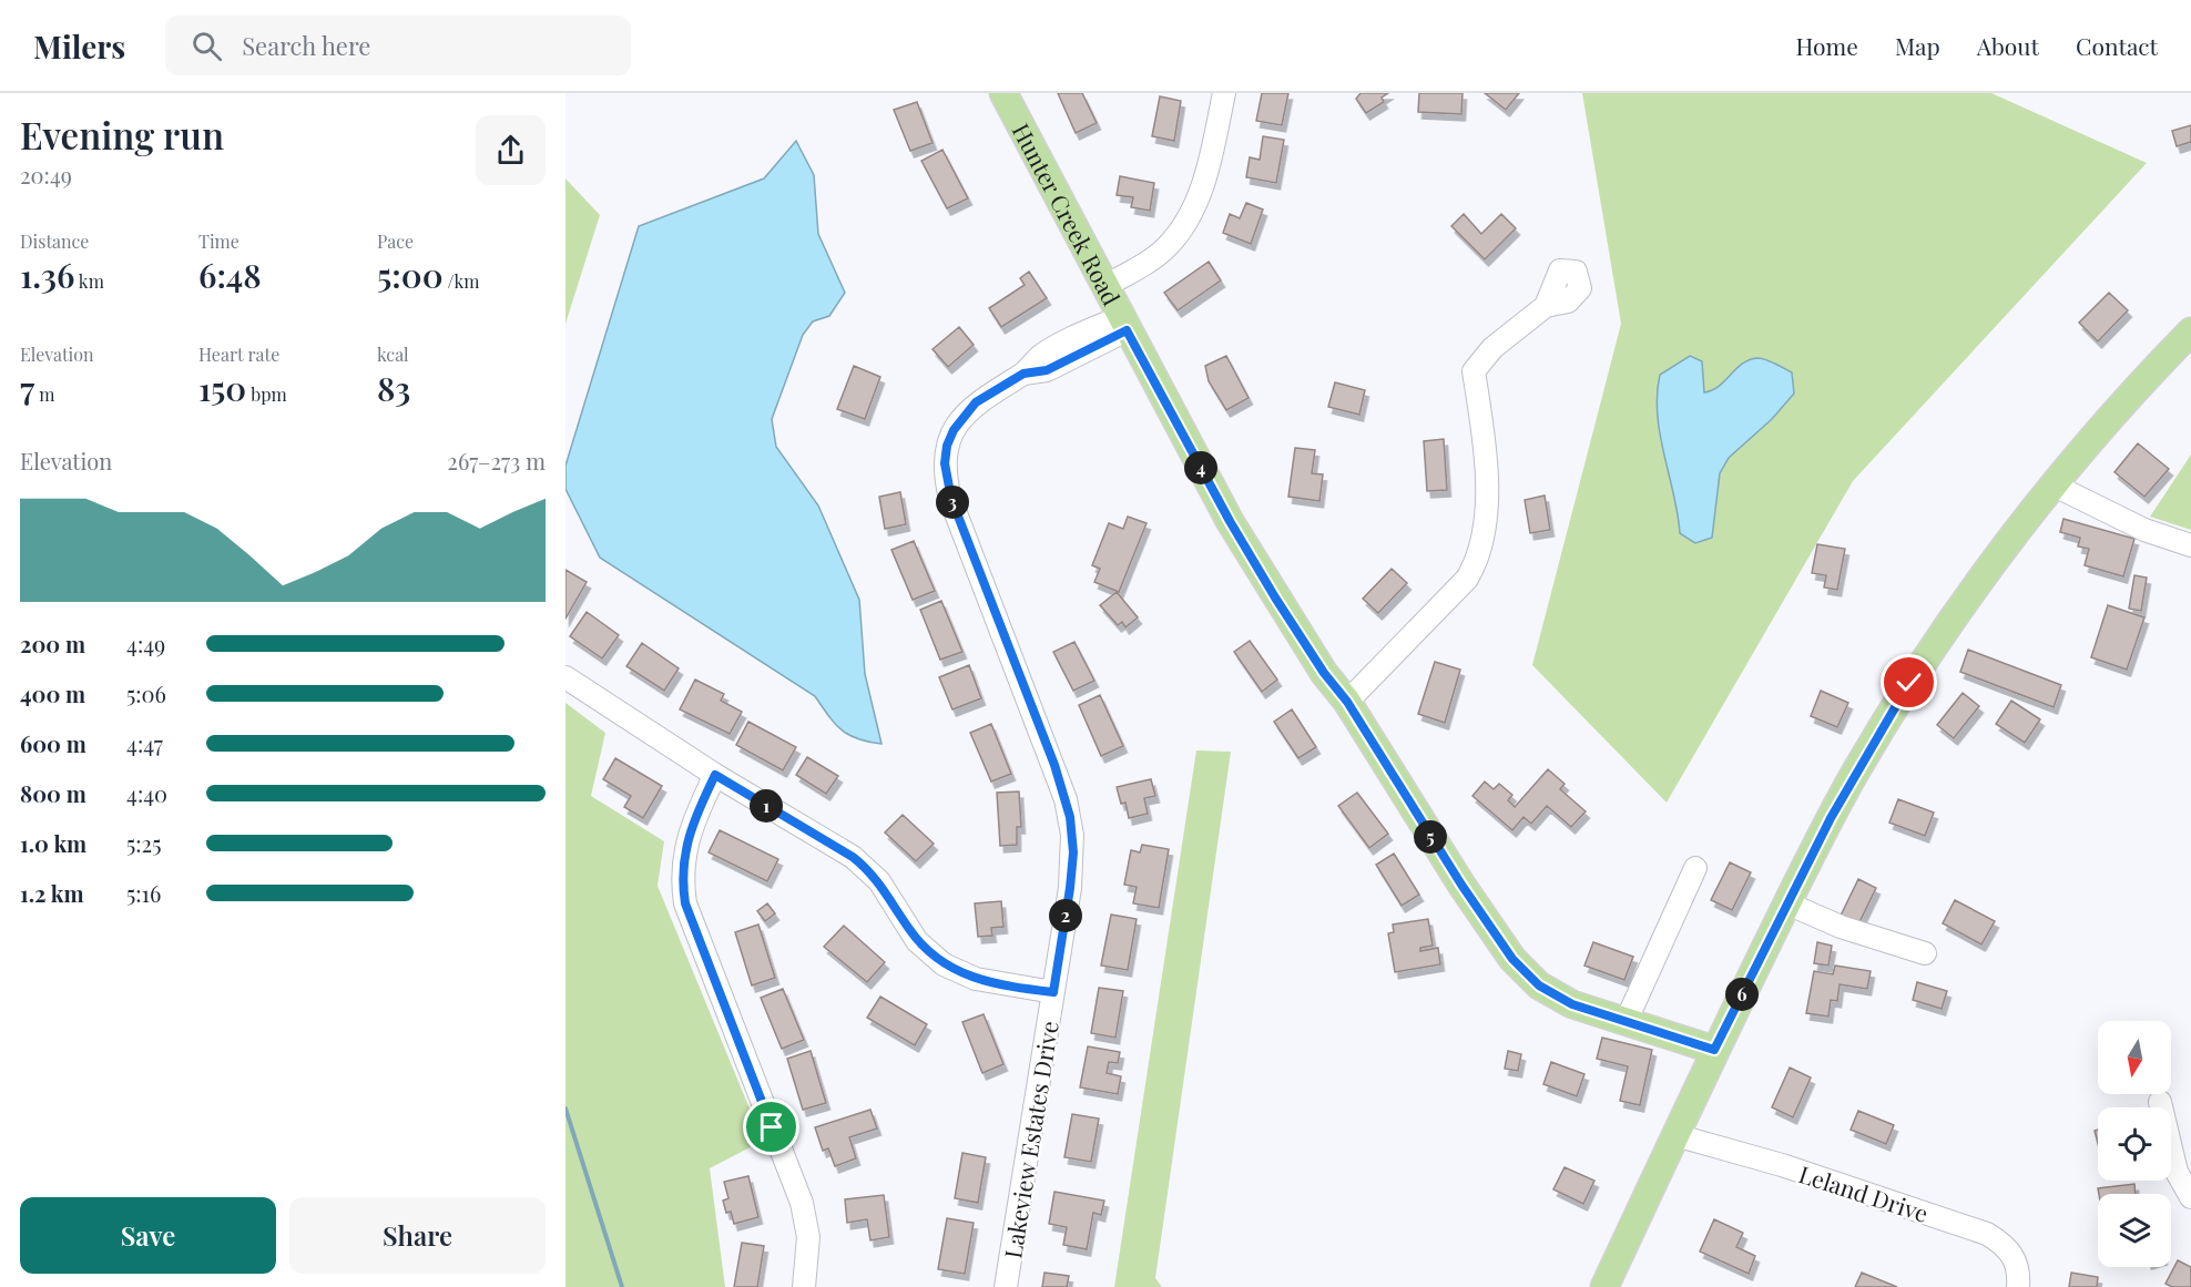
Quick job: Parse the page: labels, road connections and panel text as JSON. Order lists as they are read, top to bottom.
{
  "streets": {
    "main road": ["Hunter Creek Road"],
    "street": ["Lakeview Estates Drive", "Leland Drive"]
  },
  "crossings": [
    ["Hunter Creek Road", "Lakeview Estates Drive"]
  ],
  "north": "bottom",
  "page": {
    "header": "Milers",
    "search": "Search here",
    "nav": [
      "Home",
      "Map",
      "About",
      "Contact"
    ],
    "heading": ["Evening run", "20:49"],
    "stats": [
      ["Distance", "1.36 km"],
      ["Time", "6:48"],
      ["Pace", "5:00 /km"],
      ["Elevation", "7 m"],
      ["Heart rate", "150 bpm"],
      ["kcal", "83"]
    ],
    "chart": ["Elevation", "267–273 m"],
    "pins": [
      "4",
      "3",
      "1",
      "5",
      "2",
      "6"
    ],
    "list": [
      {
        "name": "200 m",
        "note": "4:49"
      },
      {
        "name": "400 m",
        "note": "5:06"
      },
      {
        "name": "600 m",
        "note": "4:47"
      },
      {
        "name": "800 m",
        "note": "4:40"
      },
      {
        "name": "1.0 km",
        "note": "5:25"
      },
      {
        "name": "1.2 km",
        "note": "5:16"
      }
    ],
    "buttons": ["Save", "Share"]
  }
}
